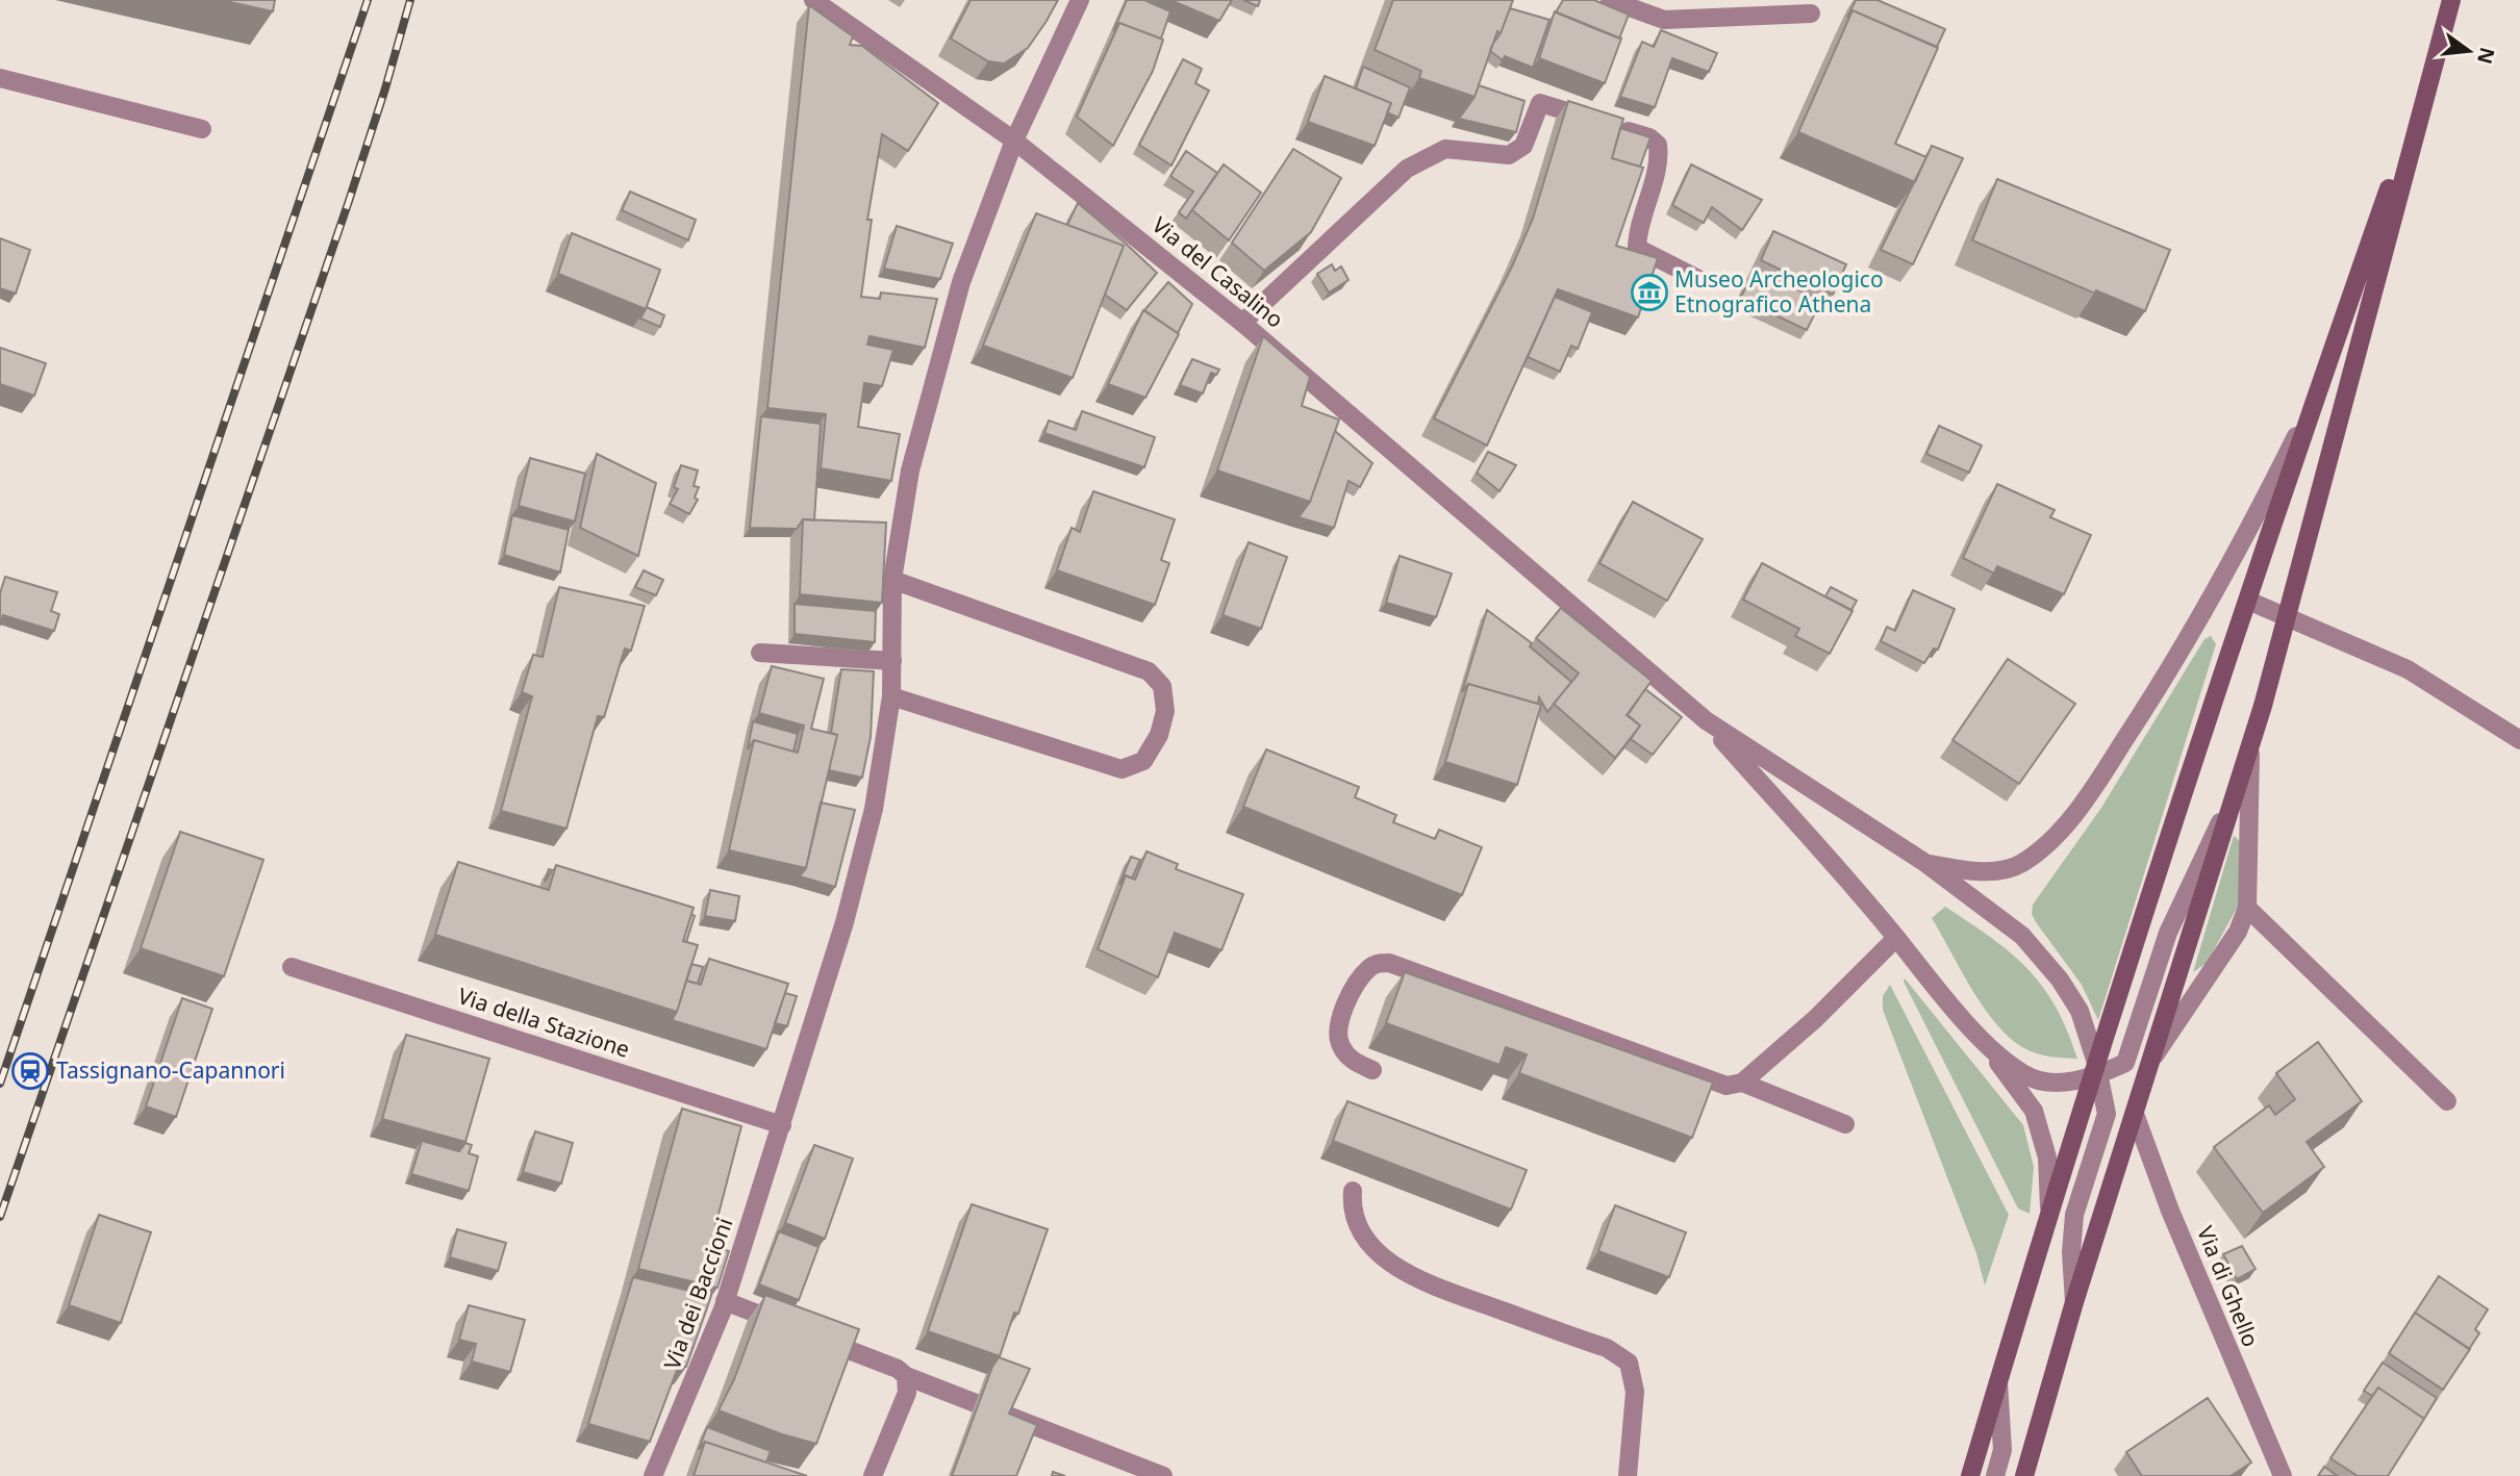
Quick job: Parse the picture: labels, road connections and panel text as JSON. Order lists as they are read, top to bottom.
{
  "streets": {
    "street": [
      "Via del Casalino",
      "Via della Stazione",
      "Via di Ghello",
      "Via dei Baccioni"
    ]
  },
  "crossings": [
    ["Via del Casalino", "Via dei Baccioni"],
    ["Via della Stazione", "Via dei Baccioni"]
  ],
  "places": {
    "museum": ["Museo Archeologico Etnografico Athena"],
    "station": ["Tassignano-Capannori"]
  },
  "north": "right"
}
